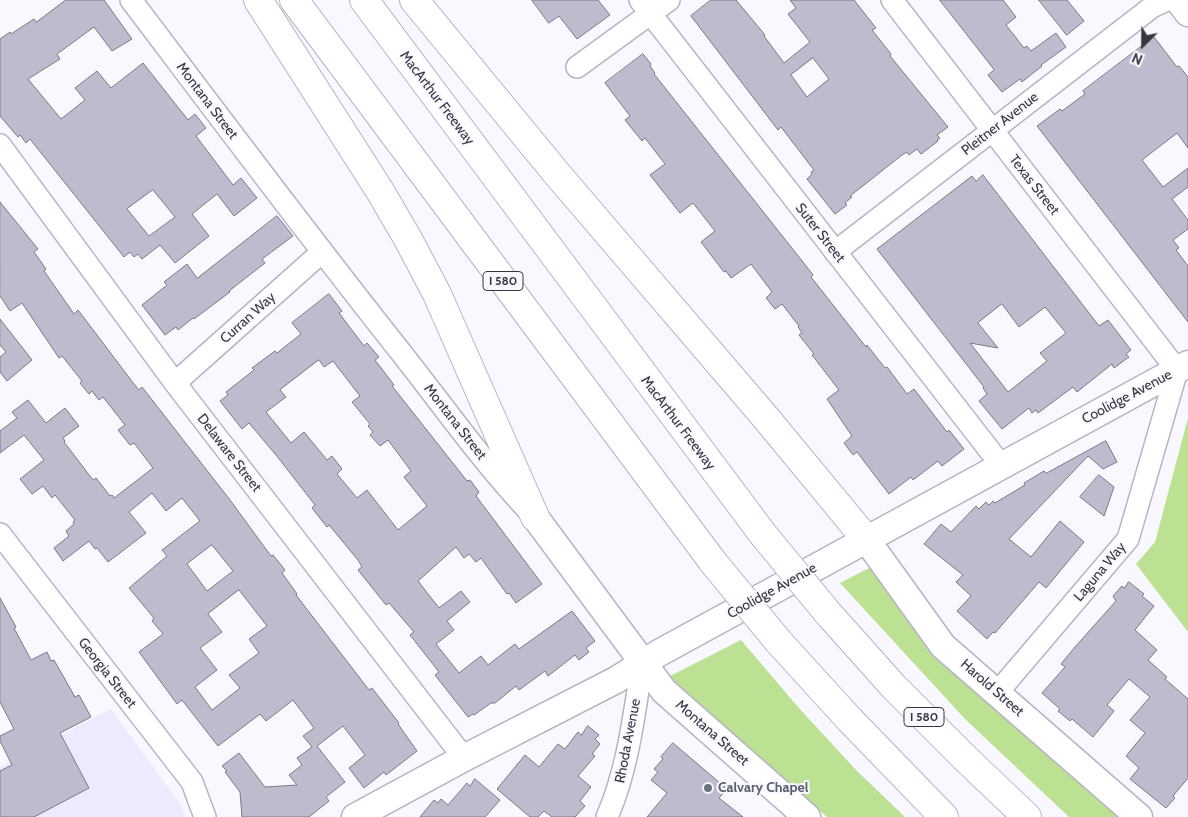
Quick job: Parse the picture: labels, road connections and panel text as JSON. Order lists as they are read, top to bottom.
{
  "streets": {
    "highway": ["MacArthur Freeway", "I 580"],
    "street": [
      "Montana Street",
      "Pleitner Avenue",
      "Texas Street",
      "Suter Street",
      "Curran Way",
      "Coolidge Avenue",
      "Delaware Street",
      "Laguna Way",
      "Georgia Street",
      "Harold Street",
      "Rhoda Avenue"
    ]
  },
  "crossings": [
    ["Montana Street", "Curran Way"],
    ["Montana Street", "Coolidge Avenue"],
    ["Montana Street", "Rhoda Avenue"],
    ["Pleitner Avenue", "Texas Street"],
    ["Pleitner Avenue", "Suter Street"],
    ["Texas Street", "Coolidge Avenue"],
    ["Texas Street", "Laguna Way"],
    ["Suter Street", "Coolidge Avenue"],
    ["Curran Way", "Delaware Street"],
    ["Coolidge Avenue", "Delaware Street"],
    ["Coolidge Avenue", "Laguna Way"],
    ["Coolidge Avenue", "Harold Street"],
    ["Coolidge Avenue", "Rhoda Avenue"],
    ["Laguna Way", "Harold Street"]
  ],
  "places": ["Calvary Chapel"],
  "north": "bottom left"
}
